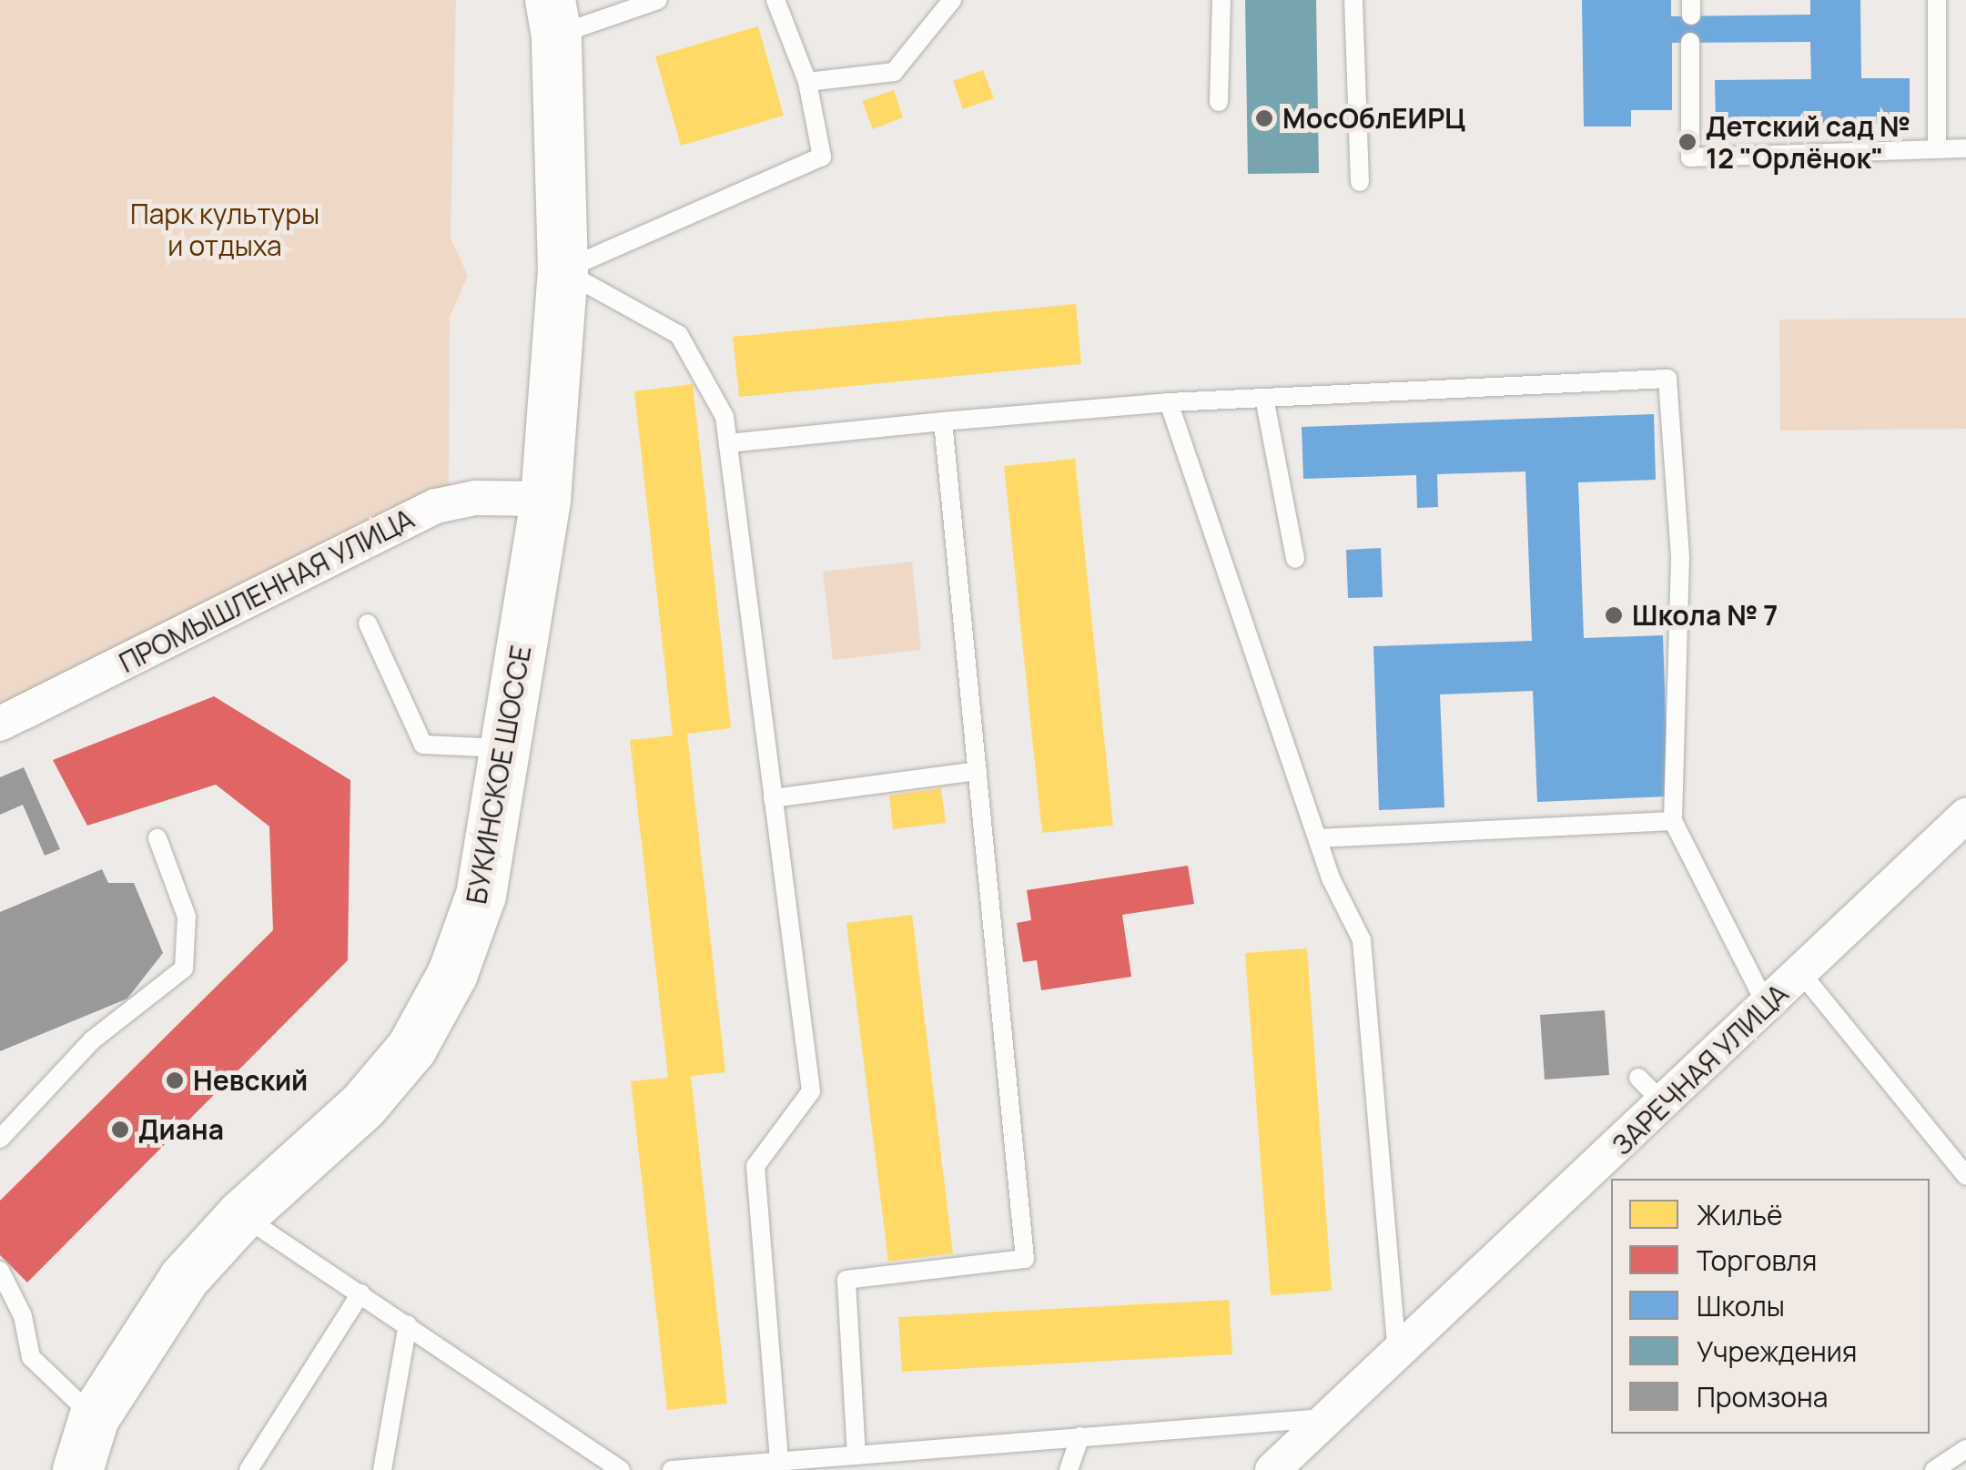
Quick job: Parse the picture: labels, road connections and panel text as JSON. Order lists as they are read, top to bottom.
{
  "streets": {
    "main road": ["БУКИНСКОЕ ШОССЕ"],
    "street": ["ПРОМЫШЛЕННАЯ УЛИЦА", "ЗАРЕЧНАЯ УЛИЦА"]
  },
  "crossings": [
    ["ПРОМЫШЛЕННАЯ УЛИЦА", "БУКИНСКОЕ ШОССЕ"]
  ],
  "parks": ["Парк культуры и отдыха"],
  "places": [
    "МосОблЕИРЦ",
    "Детский сад № 12 \"Орлёнок\"",
    "Школа № 7",
    "Невский",
    "Диана"
  ],
  "legend": [
    "Жильё",
    "Торговля",
    "Школы",
    "Учреждения",
    "Промзона"
  ]
}
